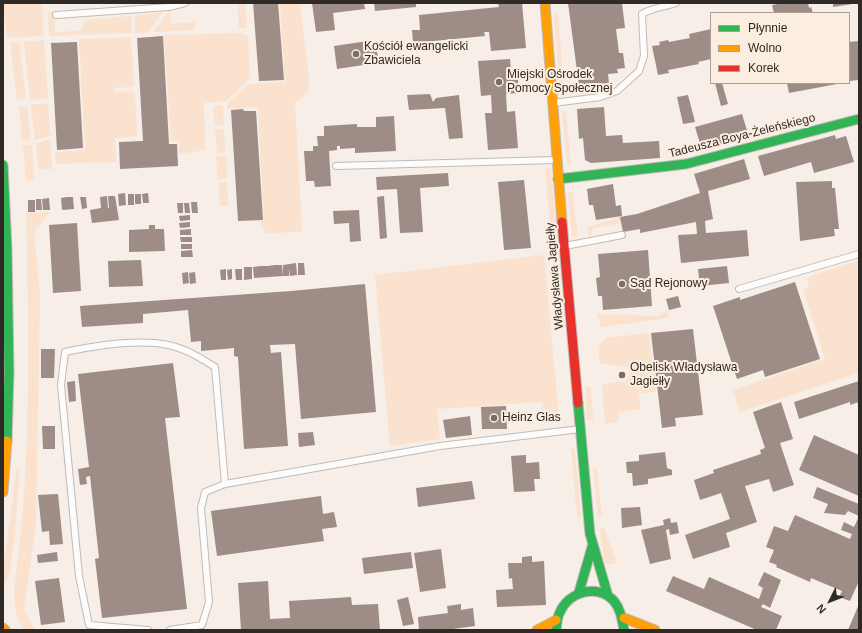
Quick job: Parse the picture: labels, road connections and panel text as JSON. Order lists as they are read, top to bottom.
{
  "streets": {
    "street": ["Tadeusza Boya-Żeleńskiego", "Władysława Jagiełły"]
  },
  "crossings": [
    ["Tadeusza Boya-Żeleńskiego", "Władysława Jagiełły"]
  ],
  "places": [
    "Kościół ewangelicki Zbawiciela",
    "Miejski Ośrodek Pomocy Społecznej",
    "Sąd Rejonowy",
    "Obelisk Władysława Jagiełły",
    "Heinz Glas"
  ],
  "legend": ["Płynnie", "Wolno", "Korek"],
  "north": "bottom left"
}
